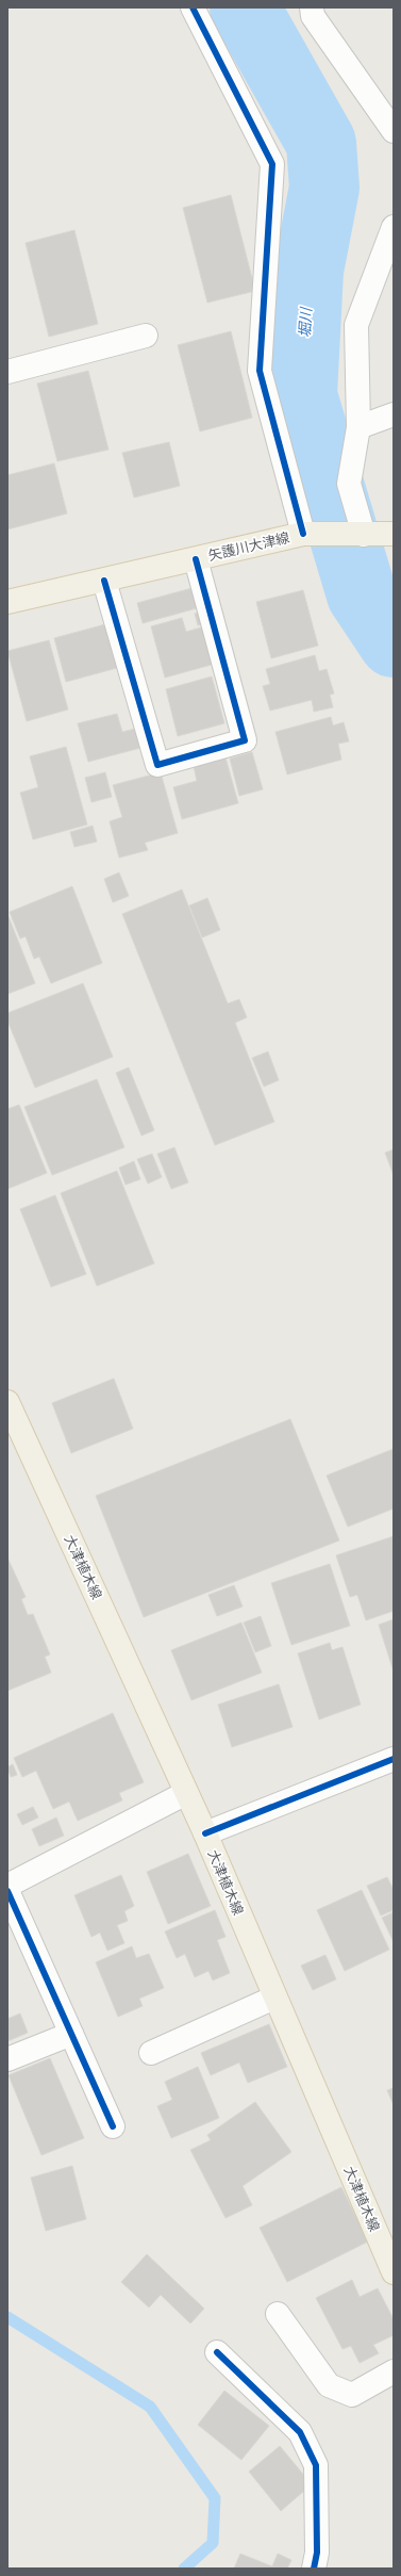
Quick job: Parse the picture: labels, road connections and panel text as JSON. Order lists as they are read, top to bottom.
{
  "streets": {
    "main road": ["矢護川大津線", "大津植木線"]
  },
  "water": ["堀川"]
}
